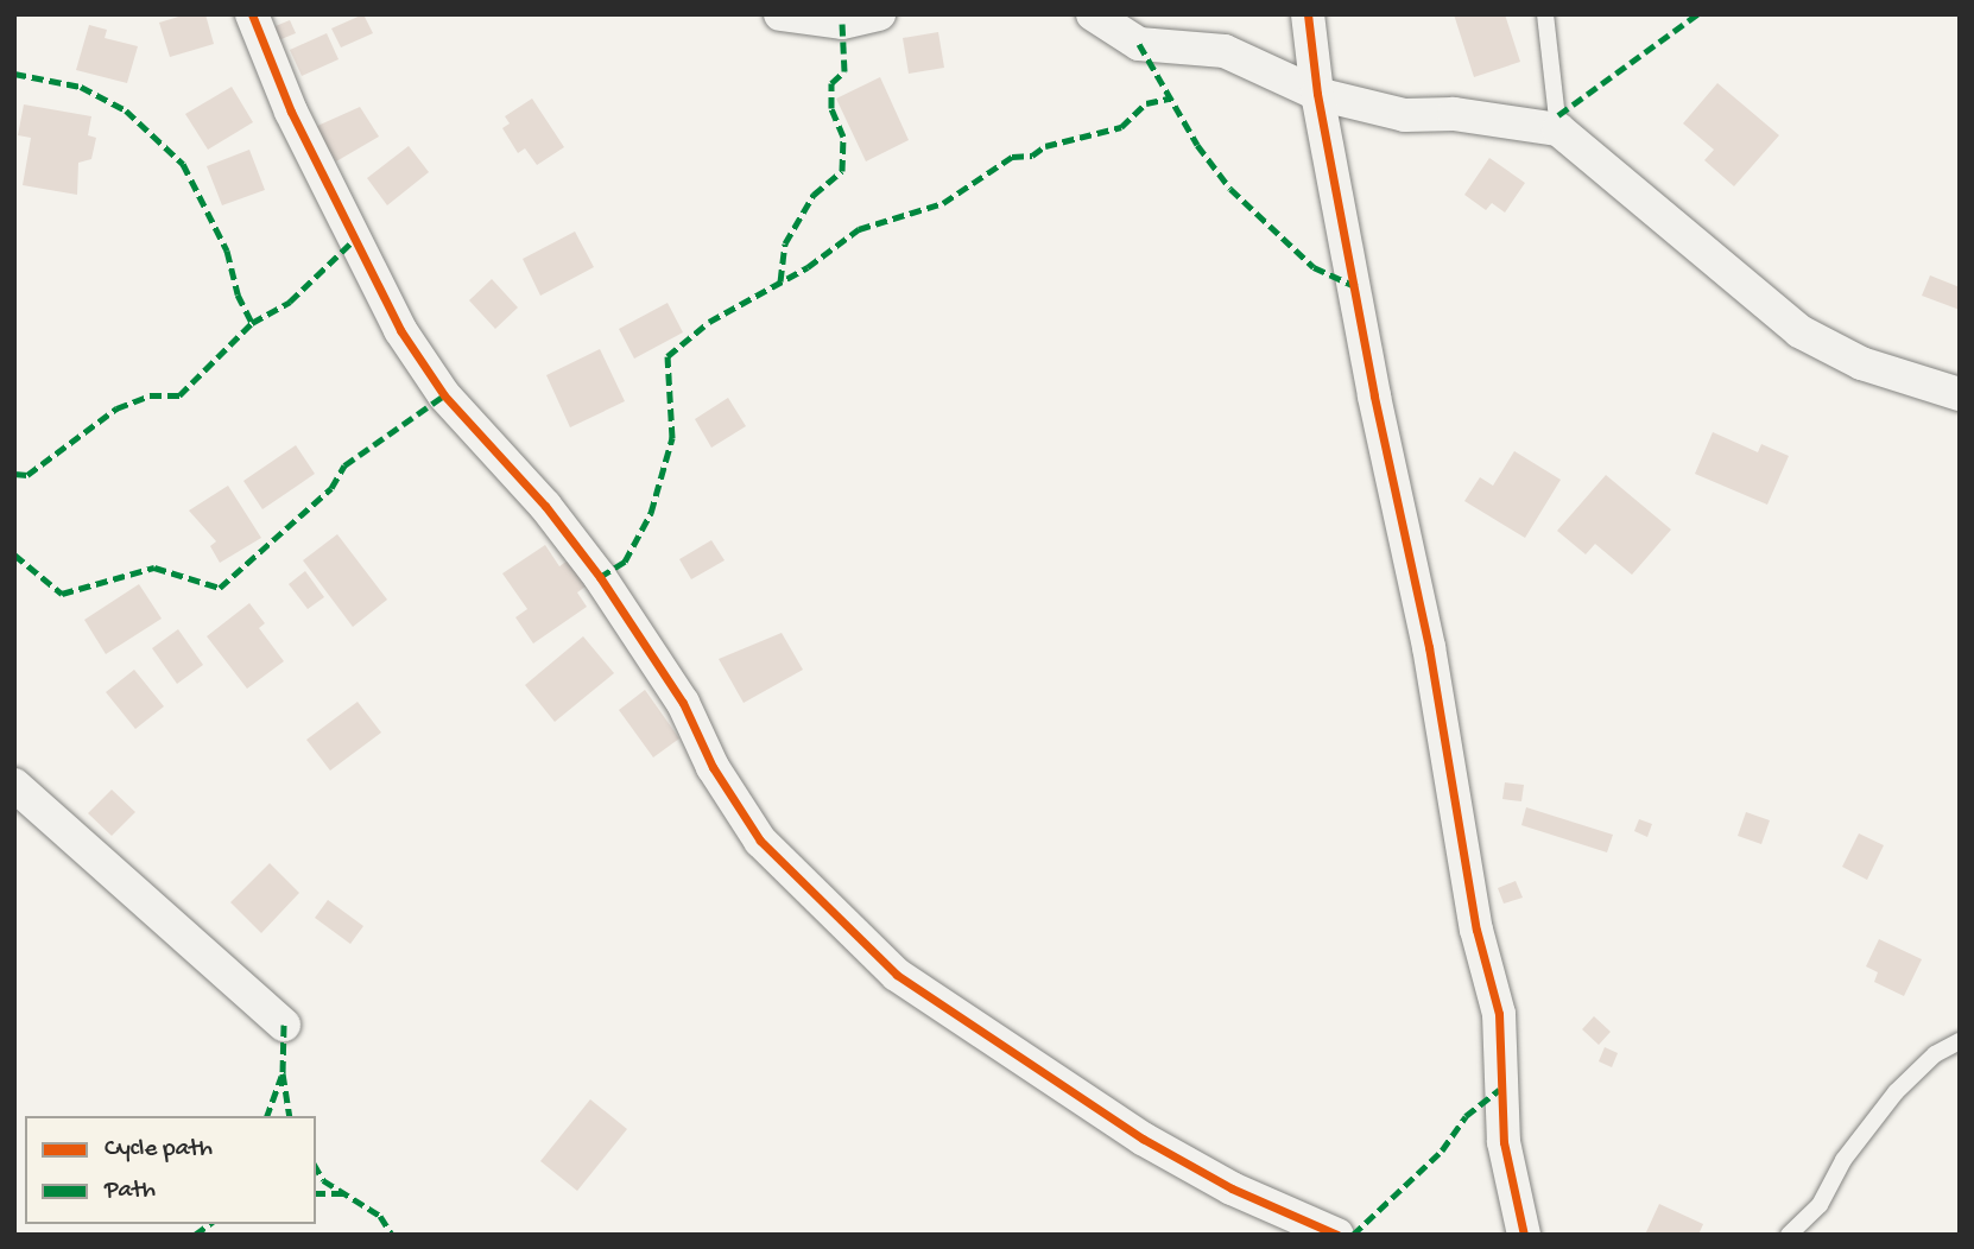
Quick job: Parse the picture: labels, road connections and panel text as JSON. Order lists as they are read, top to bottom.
{
  "legend": ["Cycle path", "Path"]
}
